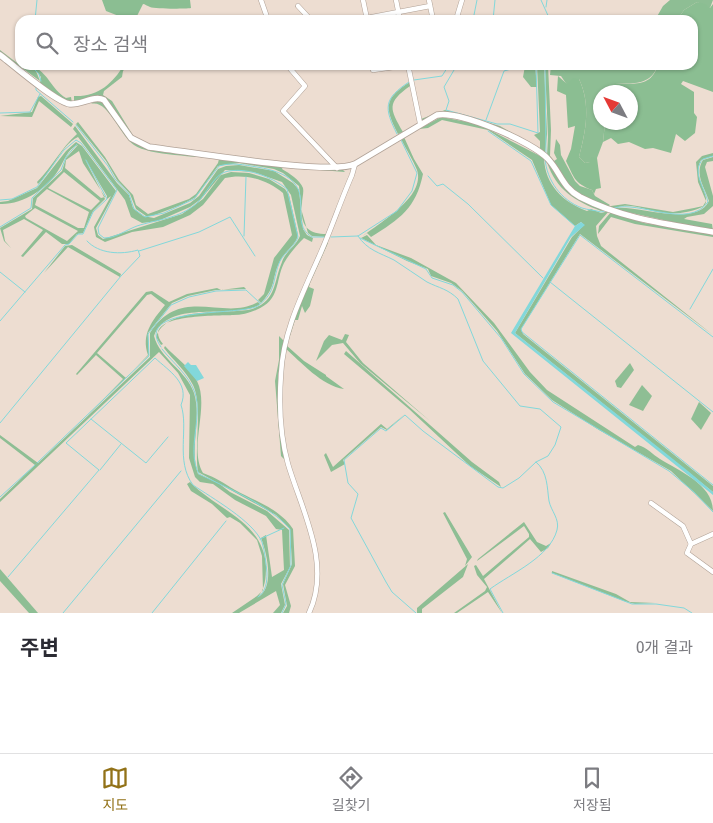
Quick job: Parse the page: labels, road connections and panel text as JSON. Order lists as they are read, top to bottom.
{
  "north": "top left",
  "page": {
    "search": "장소 검색",
    "heading": ["주변", "0개 결과"],
    "nav": ["지도", "길찾기", "저장됨"]
  }
}
